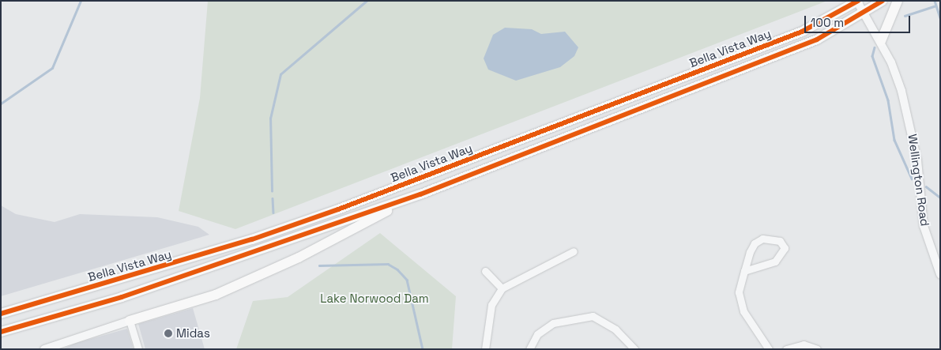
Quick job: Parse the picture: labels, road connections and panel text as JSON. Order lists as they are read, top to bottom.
{
  "streets": {
    "main road": ["Bella Vista Way"],
    "street": ["Wellington Road"]
  },
  "crossings": [
    ["Bella Vista Way", "Wellington Road"]
  ],
  "parks": ["Lake Norwood Dam"],
  "places": ["Midas"],
  "scale_bar": "100 m"
}
